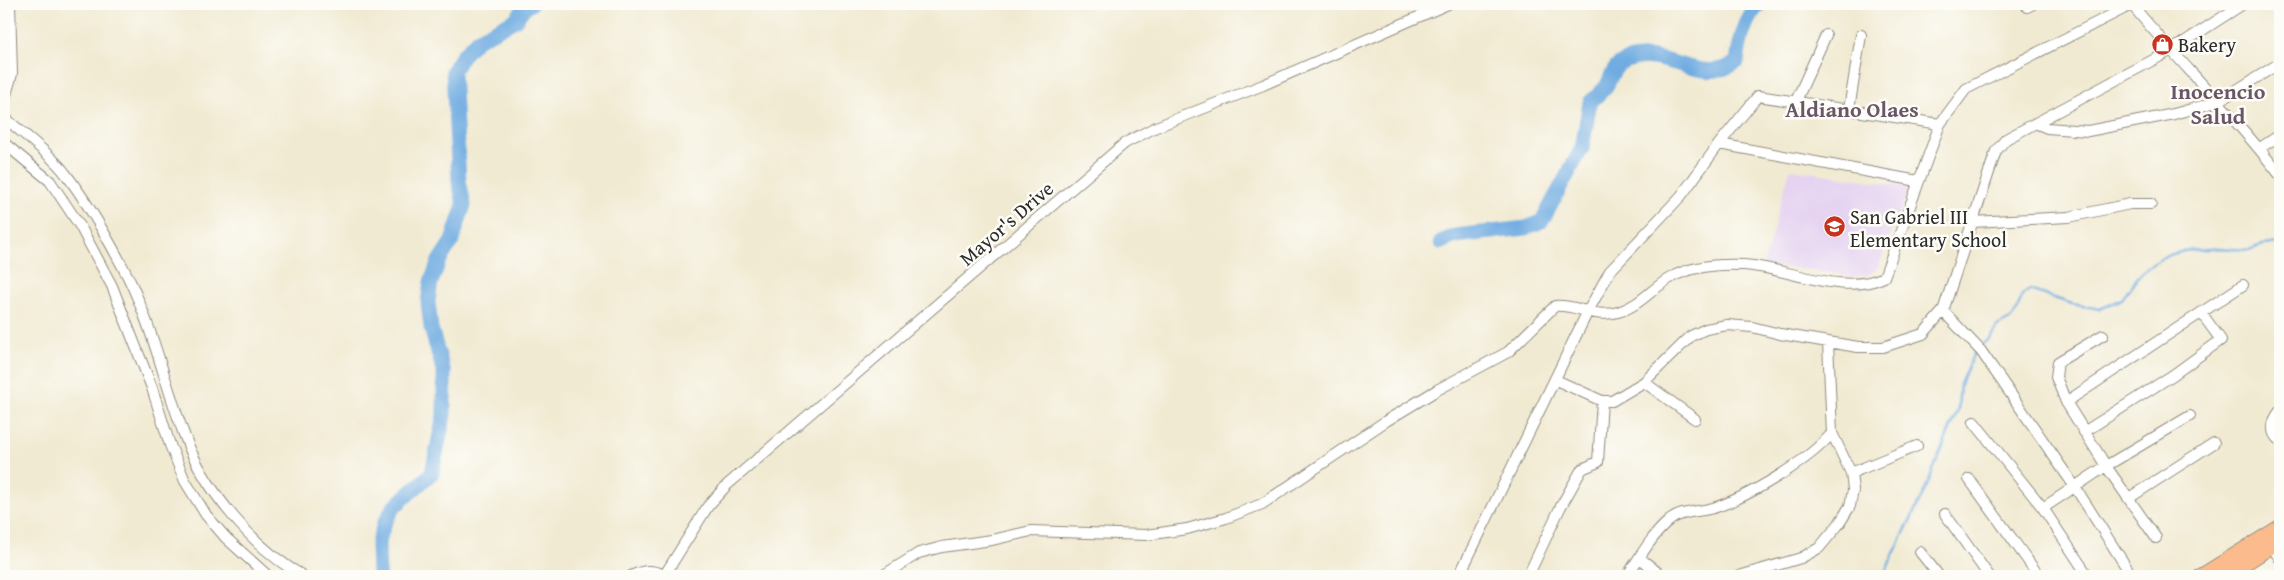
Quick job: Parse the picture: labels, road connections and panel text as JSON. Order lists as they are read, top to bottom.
{
  "streets": {
    "street": ["Mayor's Drive"]
  },
  "districts": ["Inocencio Salud", "Aldiano Olaes"],
  "places": {
    "shop": ["Bakery"],
    "school or university": ["San Gabriel III Elementary School"]
  }
}
